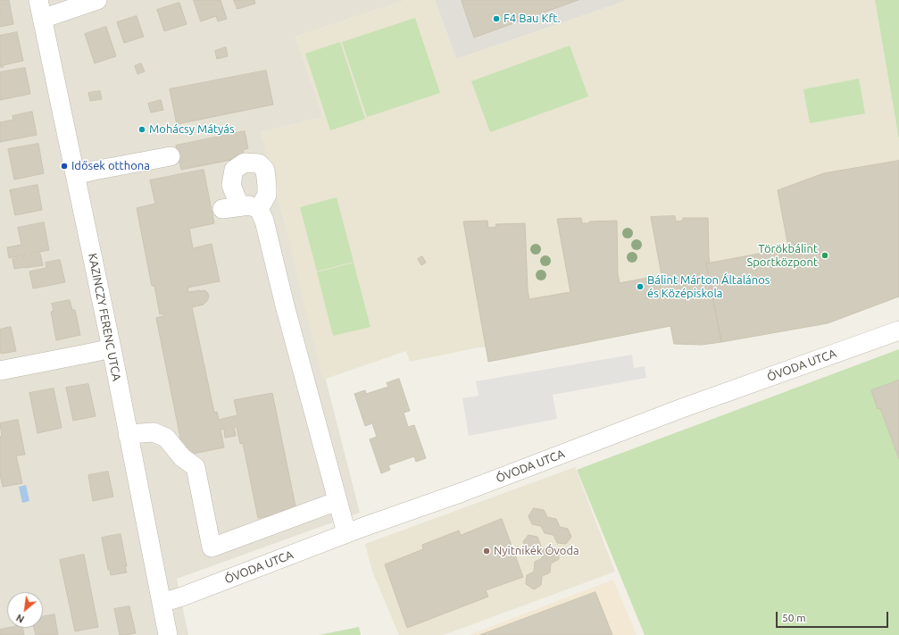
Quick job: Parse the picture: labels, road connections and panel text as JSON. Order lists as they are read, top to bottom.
{
  "streets": {
    "street": ["KAZINCZY FERENC UTCA", "ÓVODA UTCA"]
  },
  "crossings": [
    ["KAZINCZY FERENC UTCA", "ÓVODA UTCA"]
  ],
  "places": [
    "F4 Bau Kft.",
    "Mohácsy Mátyás",
    "Idősek otthona",
    "Törökbálint Sportközpont",
    "Bálint Márton Általános és Középiskola",
    "Nyitnikék Óvoda"
  ],
  "scale_bar": "50 m",
  "north": "bottom left"
}
